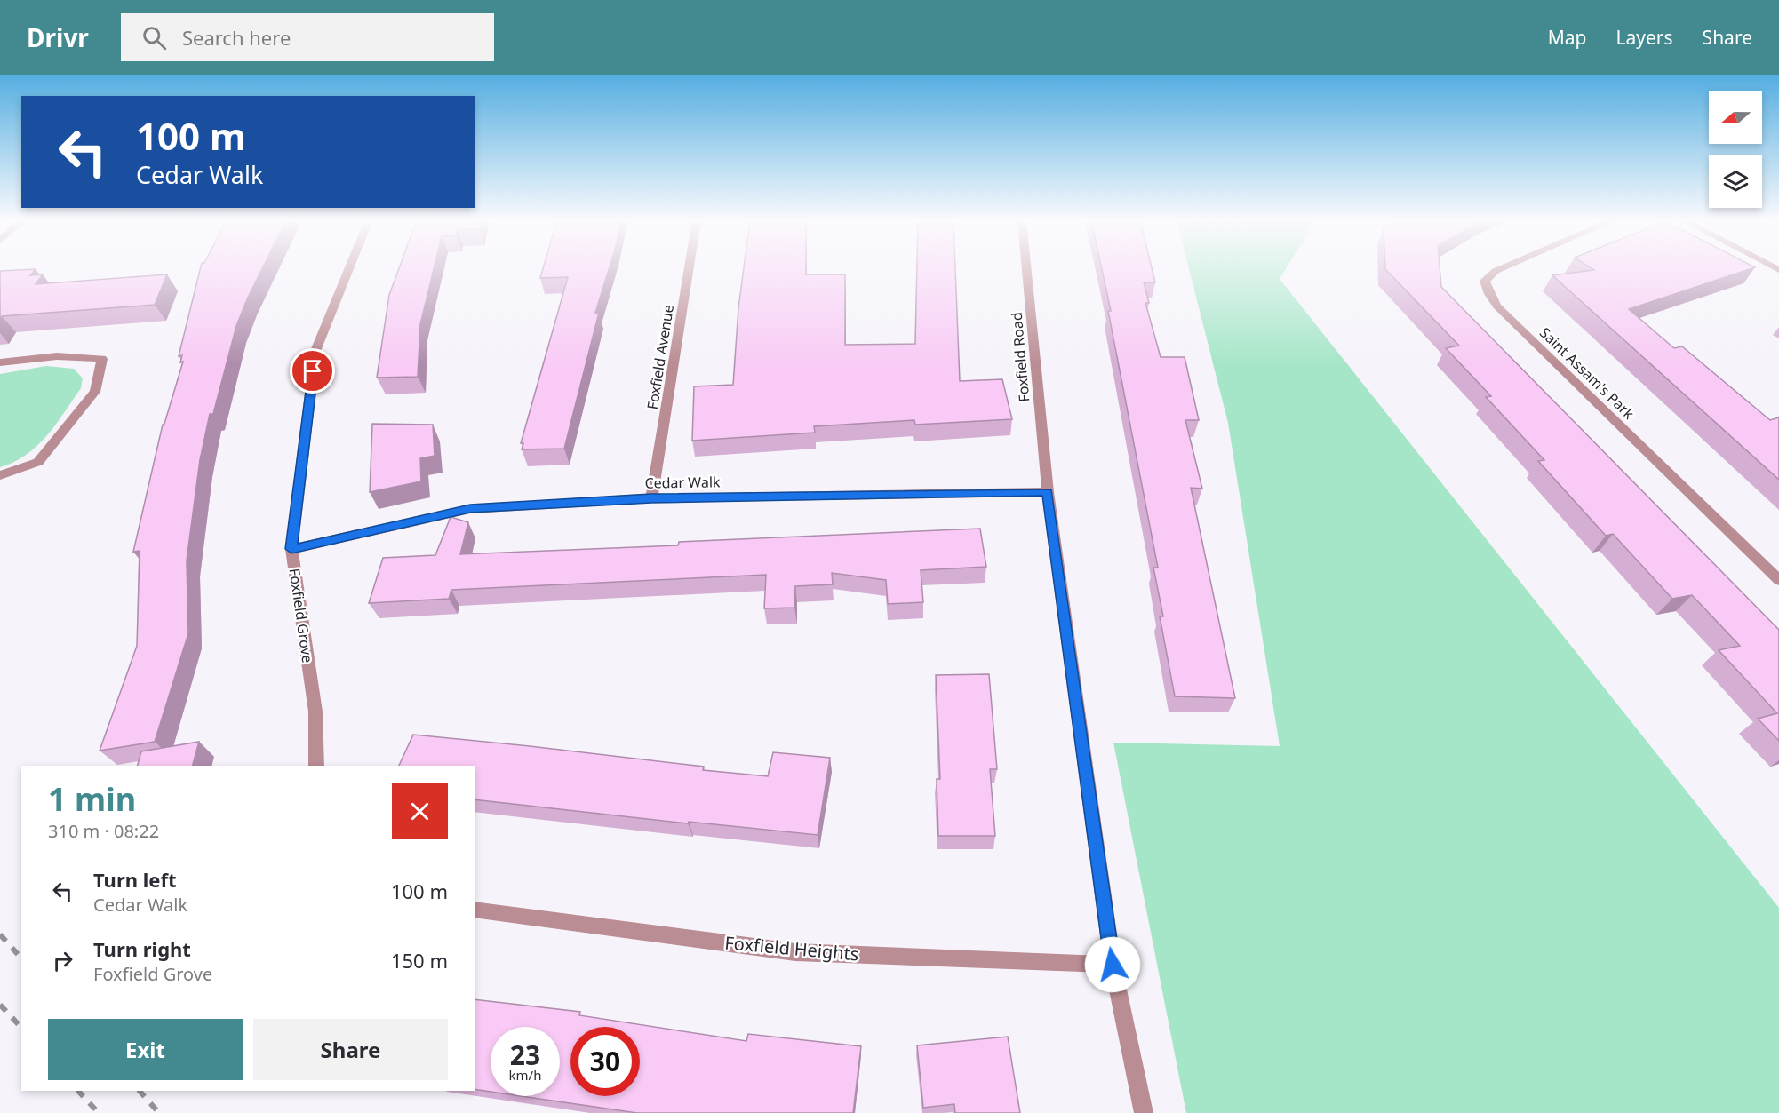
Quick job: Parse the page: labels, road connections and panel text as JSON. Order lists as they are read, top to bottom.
{
  "streets": {
    "street": [
      "Foxfield Avenue",
      "Foxfield Road",
      "Saint Assam's Park",
      "Cedar Walk",
      "Foxfield Grove",
      "Foxfield Heights"
    ]
  },
  "crossings": [
    ["Foxfield Avenue", "Cedar Walk"],
    ["Foxfield Road", "Cedar Walk"],
    ["Foxfield Road", "Foxfield Heights"],
    ["Cedar Walk", "Foxfield Grove"]
  ],
  "north": "left",
  "page": {
    "header": "Drivr",
    "search": "Search here",
    "nav": ["Map", "Layers", "Share"],
    "turn": ["100 m", "Cedar Walk"],
    "heading": ["1 min", "310 m · 08:22"],
    "list": [
      {
        "name": "Turn left",
        "note": "Cedar Walk",
        "value": "100 m"
      },
      {
        "name": "Turn right",
        "note": "Foxfield Grove",
        "value": "150 m"
      }
    ],
    "buttons": ["Exit", "Share"],
    "speed": "23 km/h",
    "limit": "30"
  }
}
